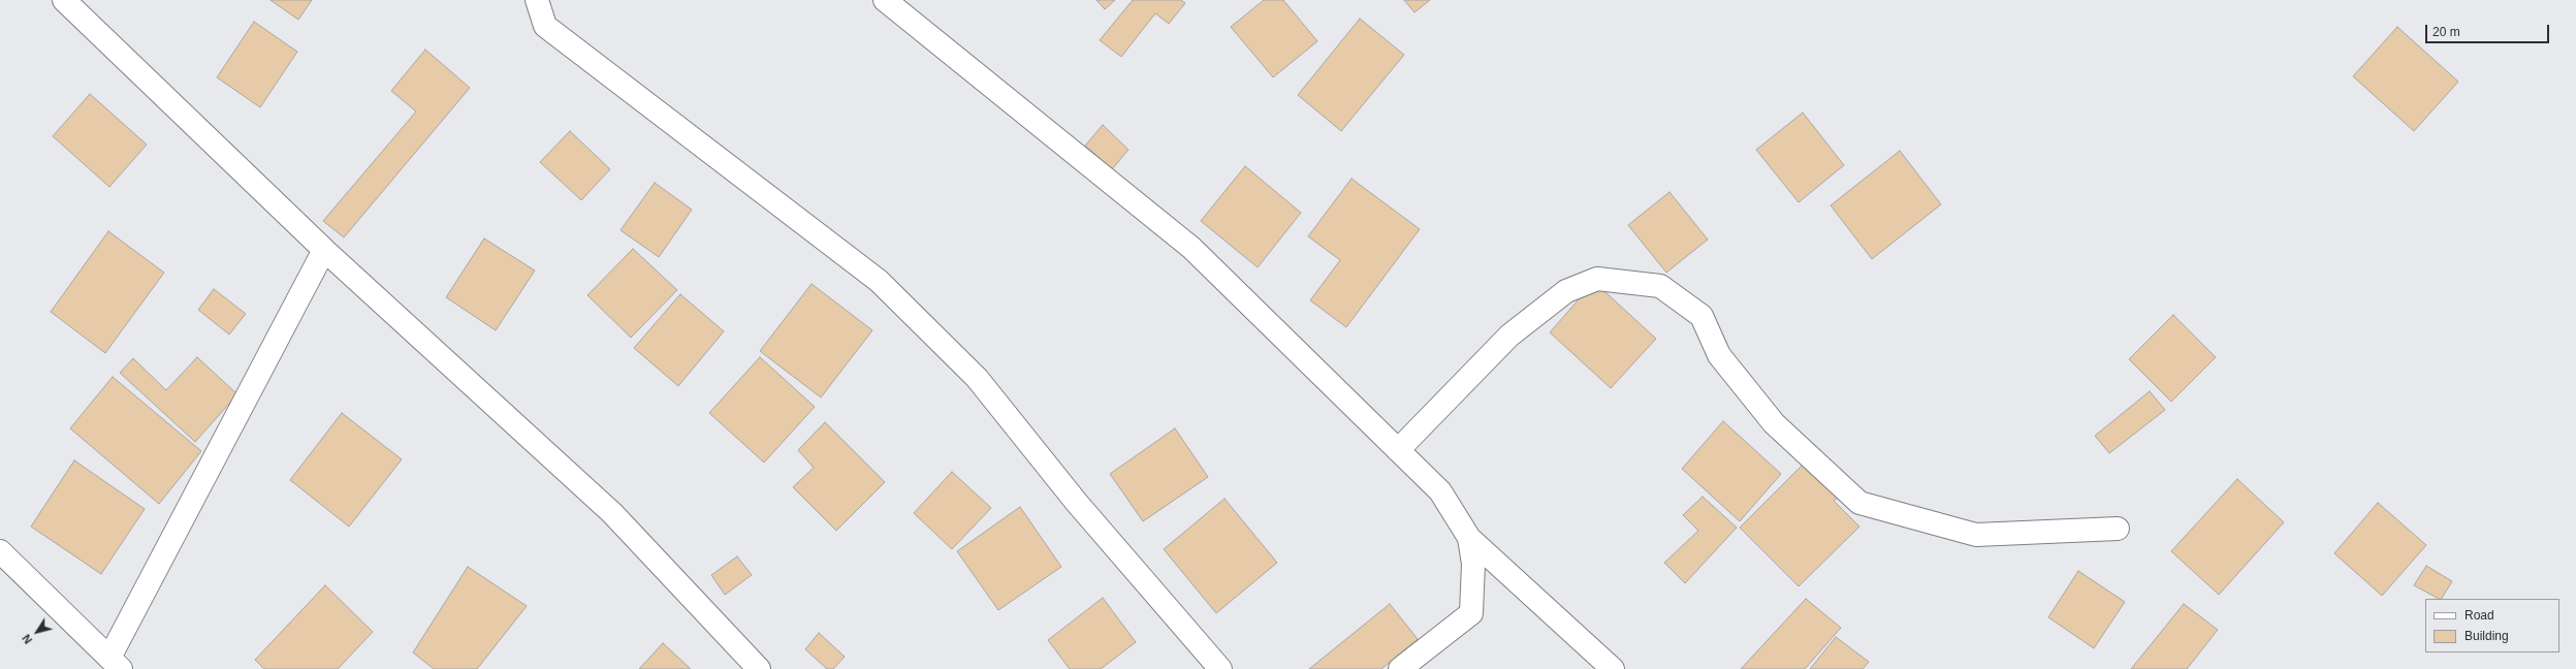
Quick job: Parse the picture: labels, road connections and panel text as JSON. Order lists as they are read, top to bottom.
{
  "legend": ["Road", "Building"],
  "scale_bar": "20 m",
  "north": "bottom left"
}
